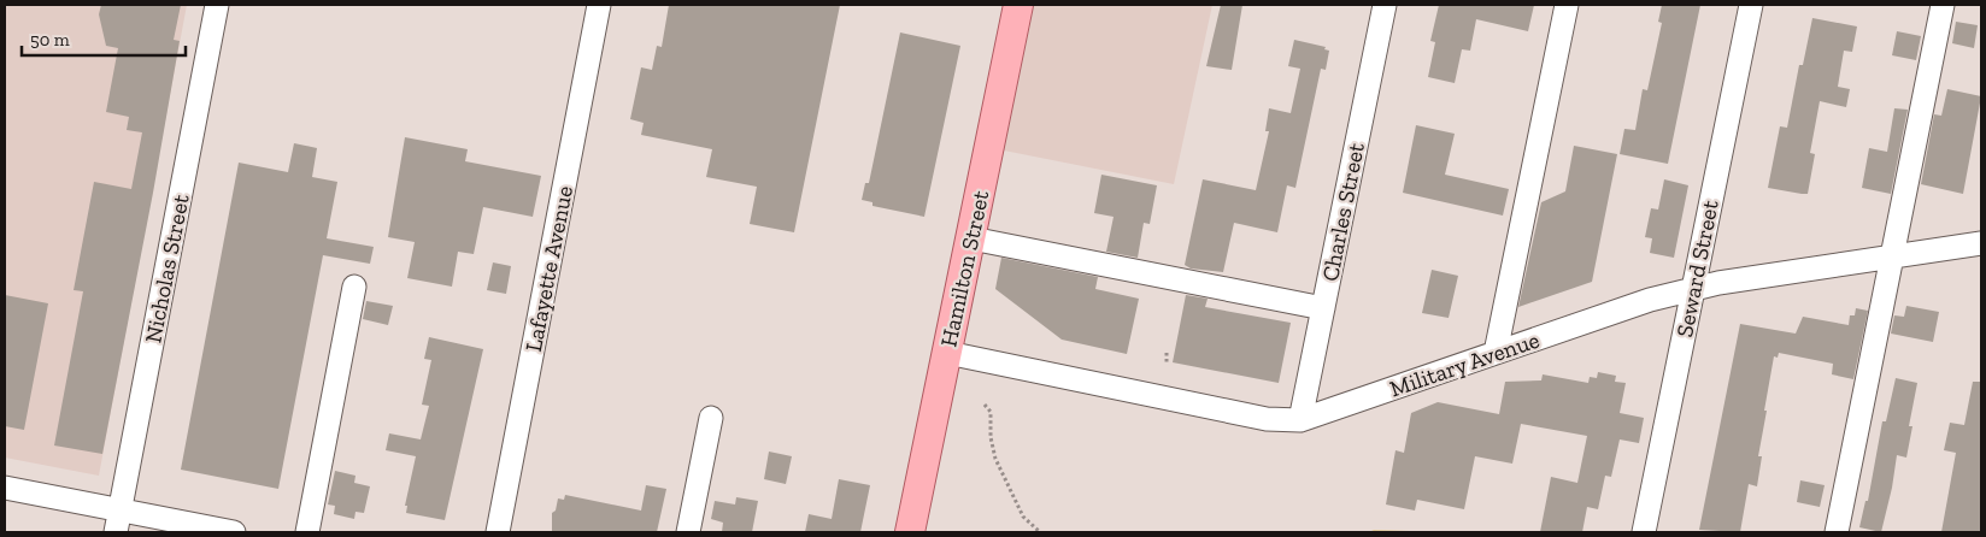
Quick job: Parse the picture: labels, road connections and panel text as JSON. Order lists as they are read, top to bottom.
{
  "streets": {
    "main road": ["Hamilton Street"],
    "street": [
      "Charles Street",
      "Nicholas Street",
      "Lafayette Avenue",
      "Seward Street",
      "Military Avenue"
    ]
  },
  "crossings": [
    ["Charles Street", "Military Avenue"],
    ["Hamilton Street", "Military Avenue"],
    ["Seward Street", "Military Avenue"]
  ],
  "scale_bar": "50 m"
}
